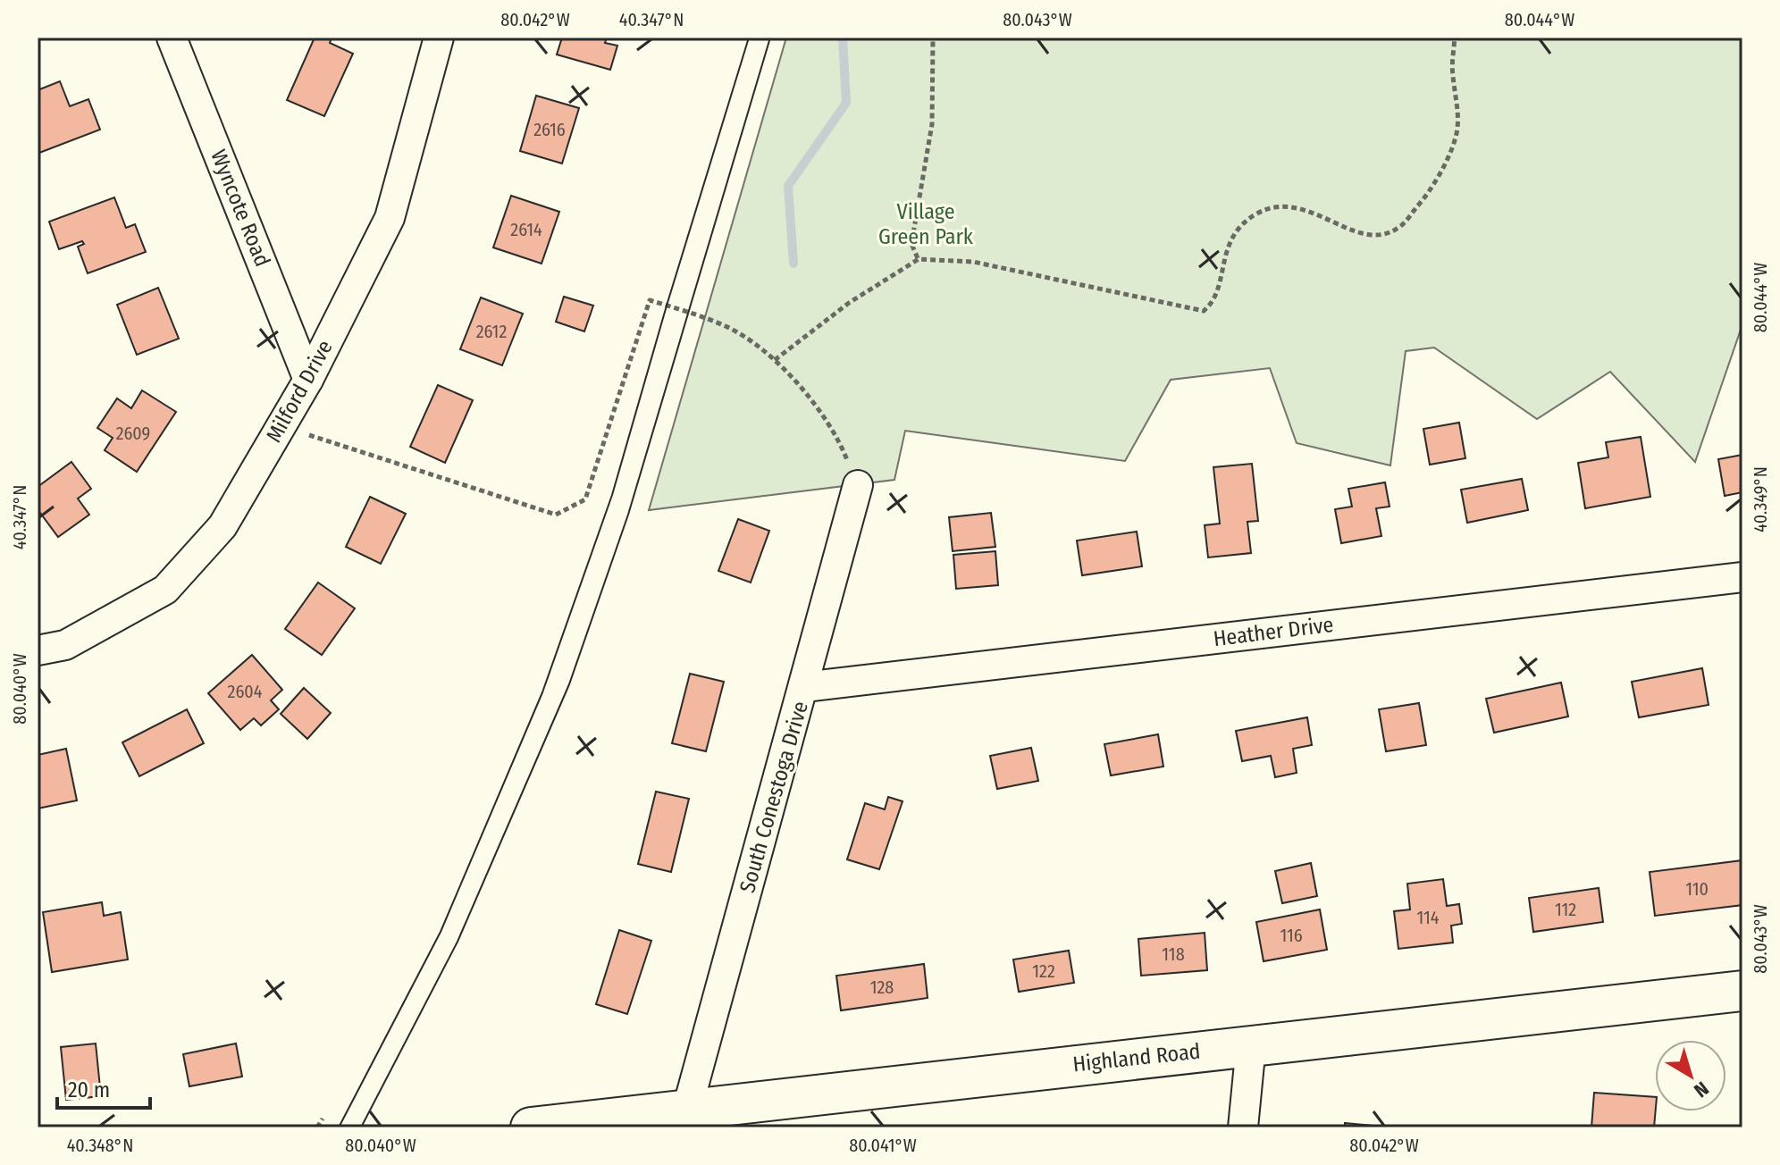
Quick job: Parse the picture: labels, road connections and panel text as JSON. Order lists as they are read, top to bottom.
{
  "streets": {
    "street": [
      "Wyncote Road",
      "Milford Drive",
      "Heather Drive",
      "South Conestoga Drive",
      "Highland Road"
    ]
  },
  "crossings": [
    ["Wyncote Road", "Milford Drive"],
    ["Heather Drive", "South Conestoga Drive"],
    ["South Conestoga Drive", "Highland Road"]
  ],
  "parks": ["Village Green Park"],
  "house_numbers": [
    "2616",
    "2614",
    "2612",
    "2609",
    "2604",
    "110",
    "112",
    "114",
    "116",
    "118",
    "122",
    "128"
  ],
  "scale_bar": "20 m",
  "north": "bottom right",
  "coordinates": [
    "80.042°W",
    "40.347°N",
    "80.043°W",
    "80.044°W",
    "40.349°N",
    "80.040°W",
    "40.348°N",
    "80.041°W"
  ]
}
